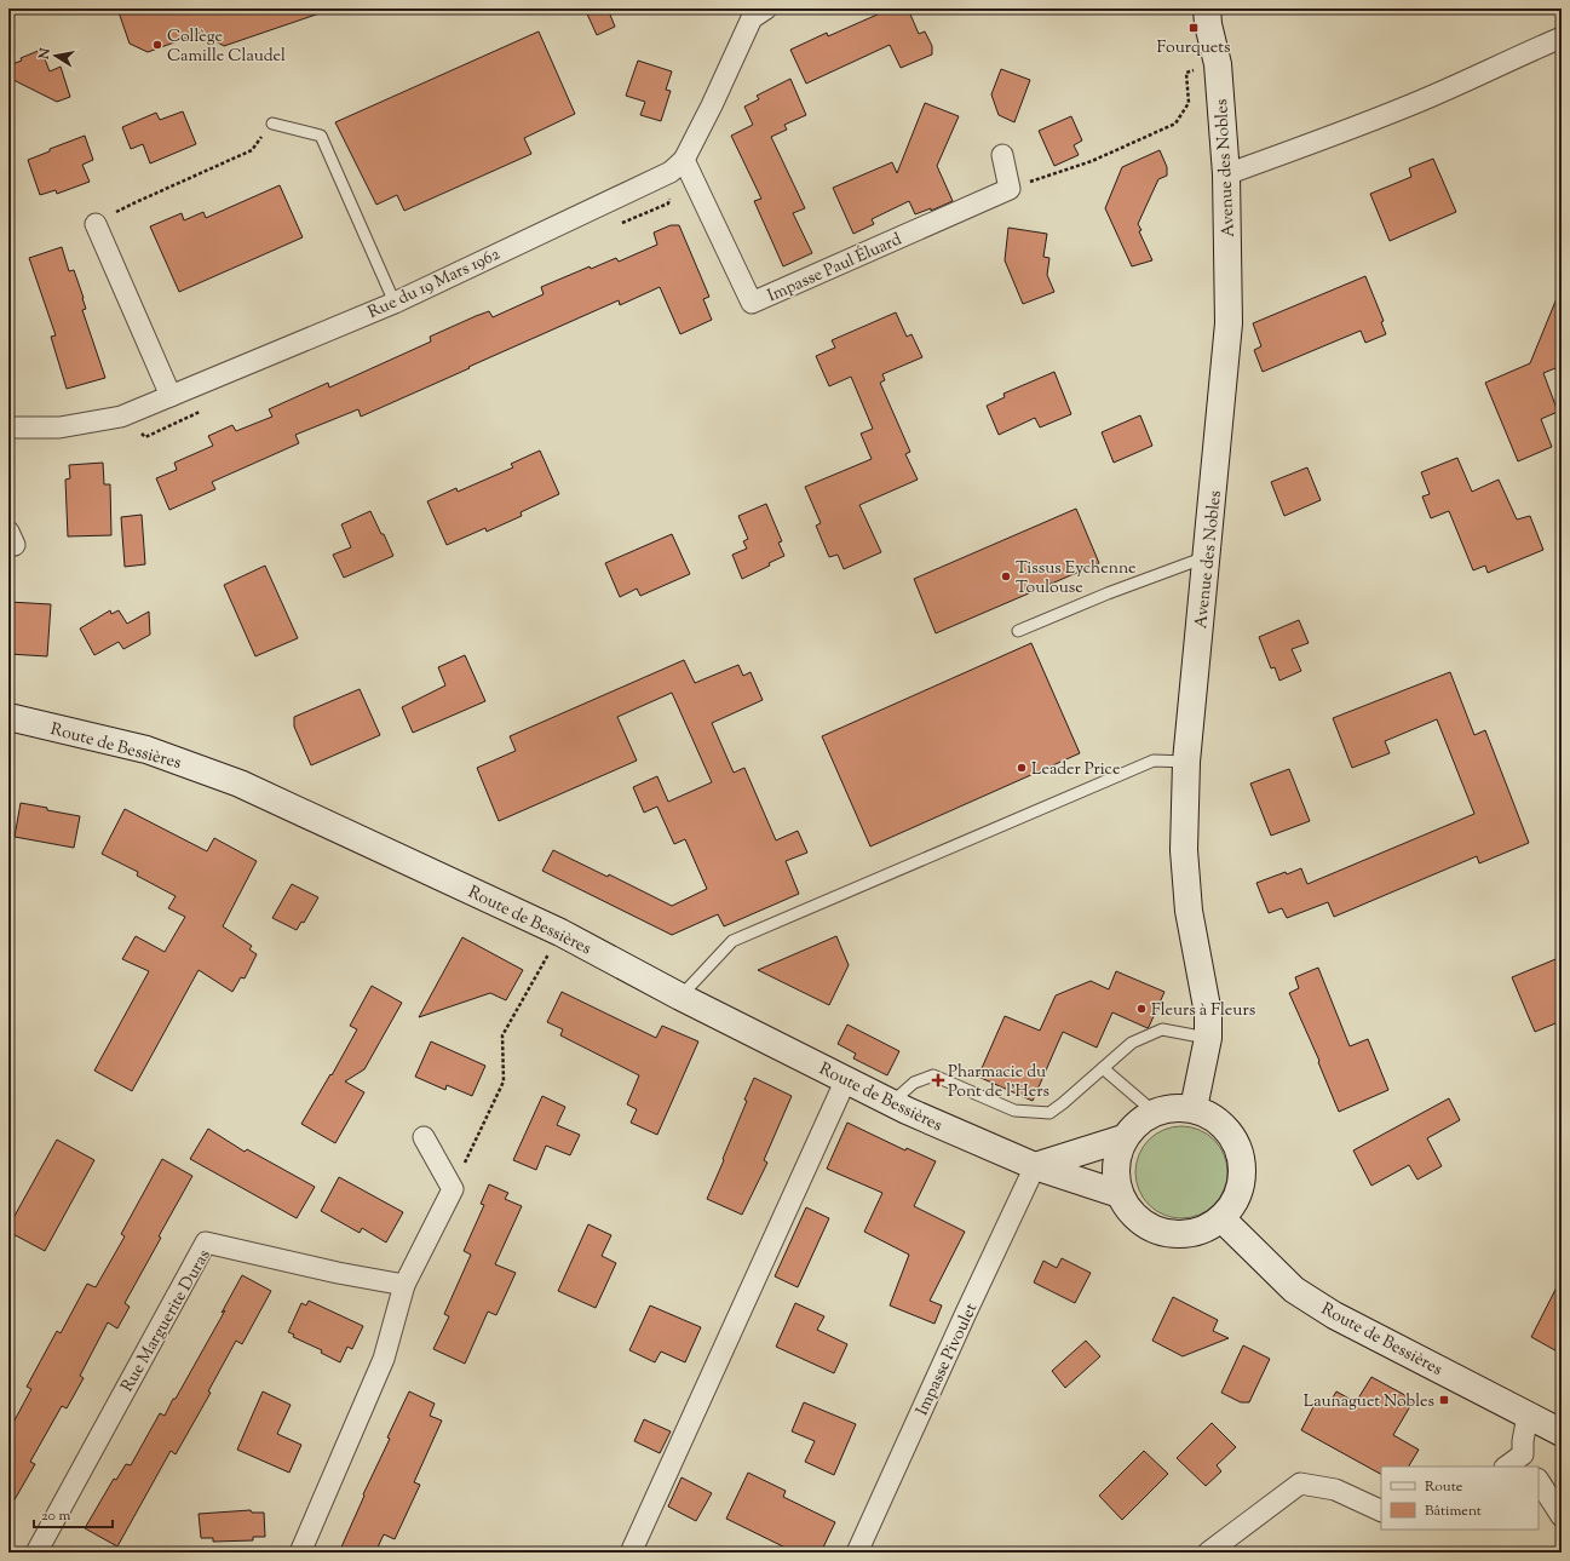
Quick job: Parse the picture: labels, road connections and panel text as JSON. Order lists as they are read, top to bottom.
{
  "streets": {
    "main road": ["Avenue des Nobles", "Route de Bessières"],
    "street": [
      "Impasse Paul Éluard",
      "Rue du 19 Mars 1962",
      "Rue Marguerite Duras",
      "Impasse Pivoulet"
    ]
  },
  "crossings": [
    ["Avenue des Nobles", "Route de Bessières"],
    ["Impasse Paul Éluard", "Rue du 19 Mars 1962"],
    ["Route de Bessières", "Impasse Pivoulet"]
  ],
  "places": {
    "transit": ["Fourquets", "Launaguet Nobles"],
    "other": [
      "Collège Camille Claudel",
      "Tissus Eychenne Toulouse",
      "Leader Price",
      "Fleurs à Fleurs"
    ],
    "health": ["Pharmacie du Pont de l'Hers"]
  },
  "legend": ["Route", "Bâtiment"],
  "scale_bar": "20 m",
  "north": "left"
}
